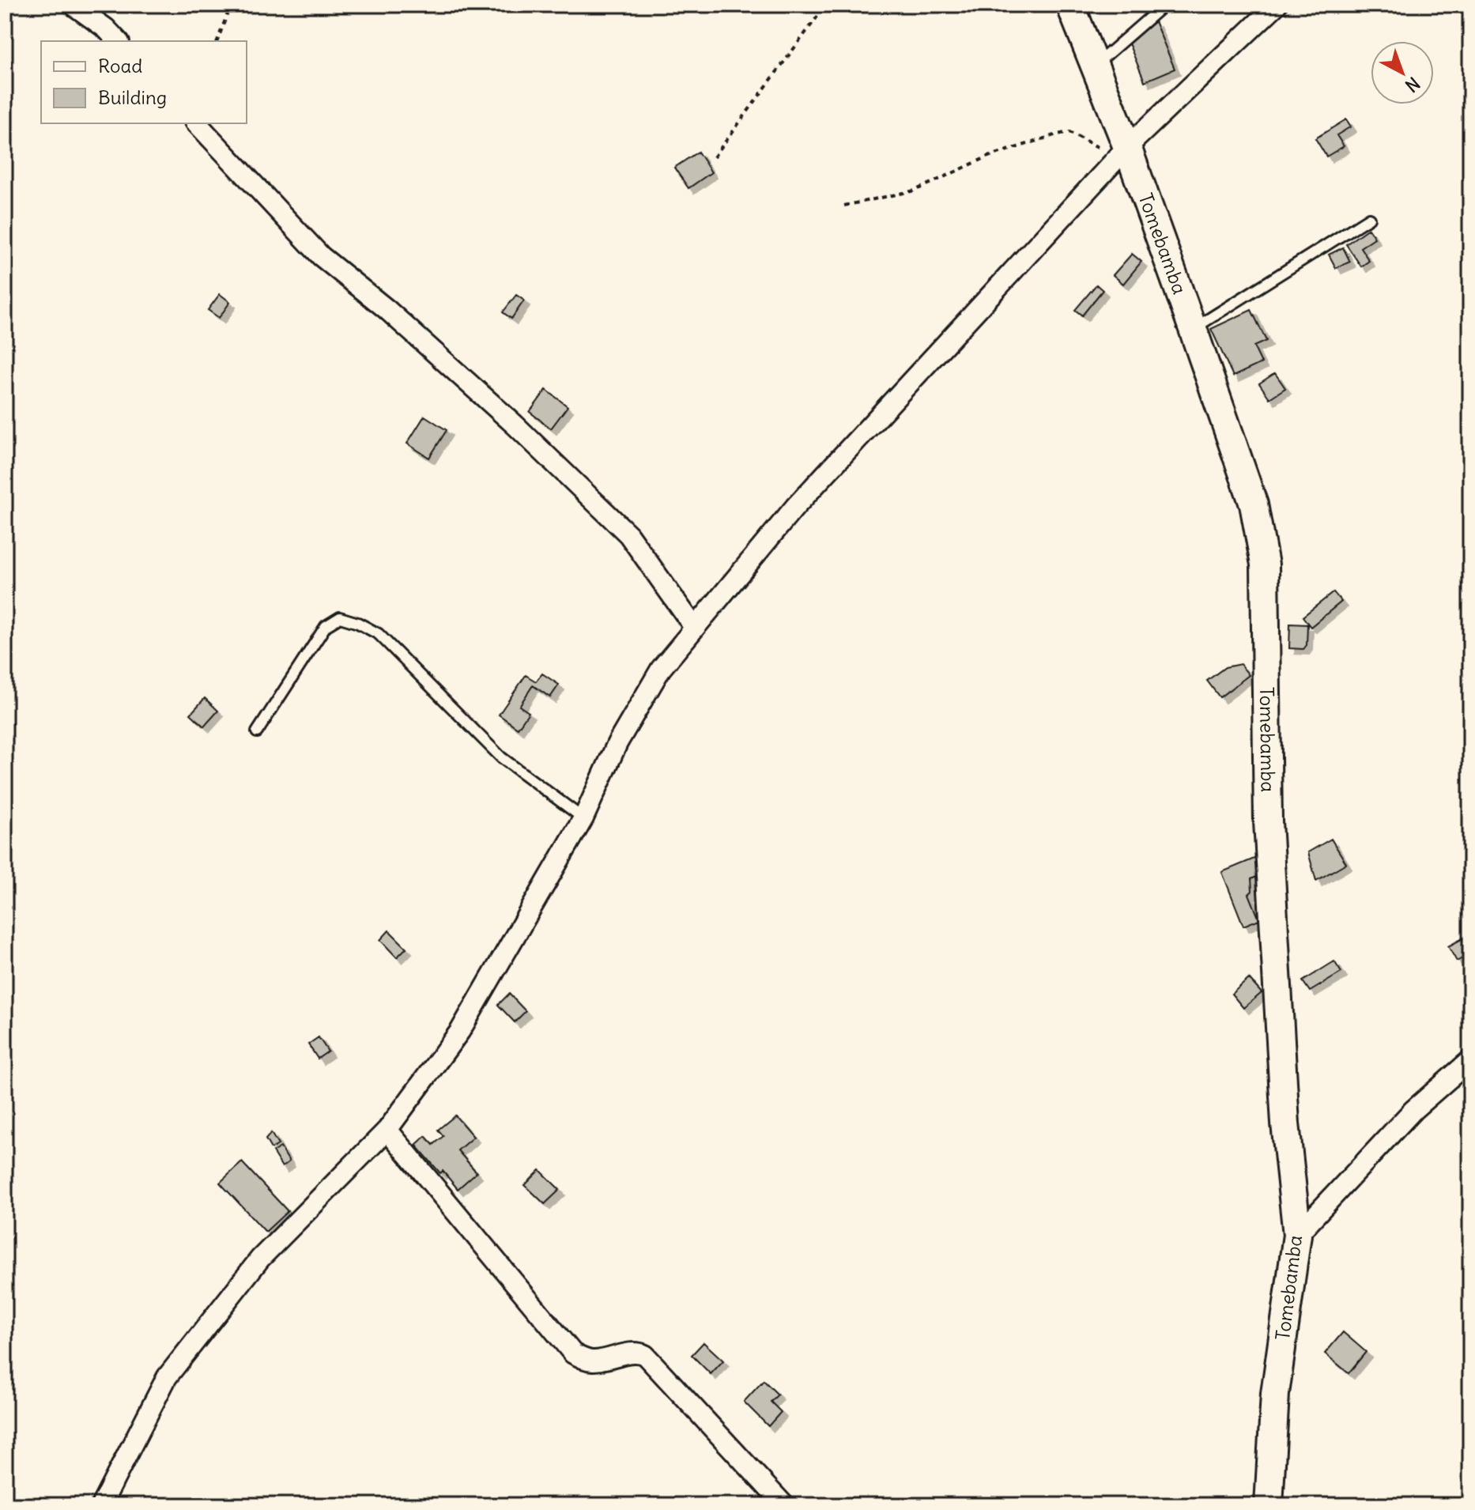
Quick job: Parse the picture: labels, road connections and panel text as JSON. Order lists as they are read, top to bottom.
{
  "streets": {
    "street": ["Tomebamba"]
  },
  "legend": ["Road", "Building"],
  "north": "bottom right"
}
